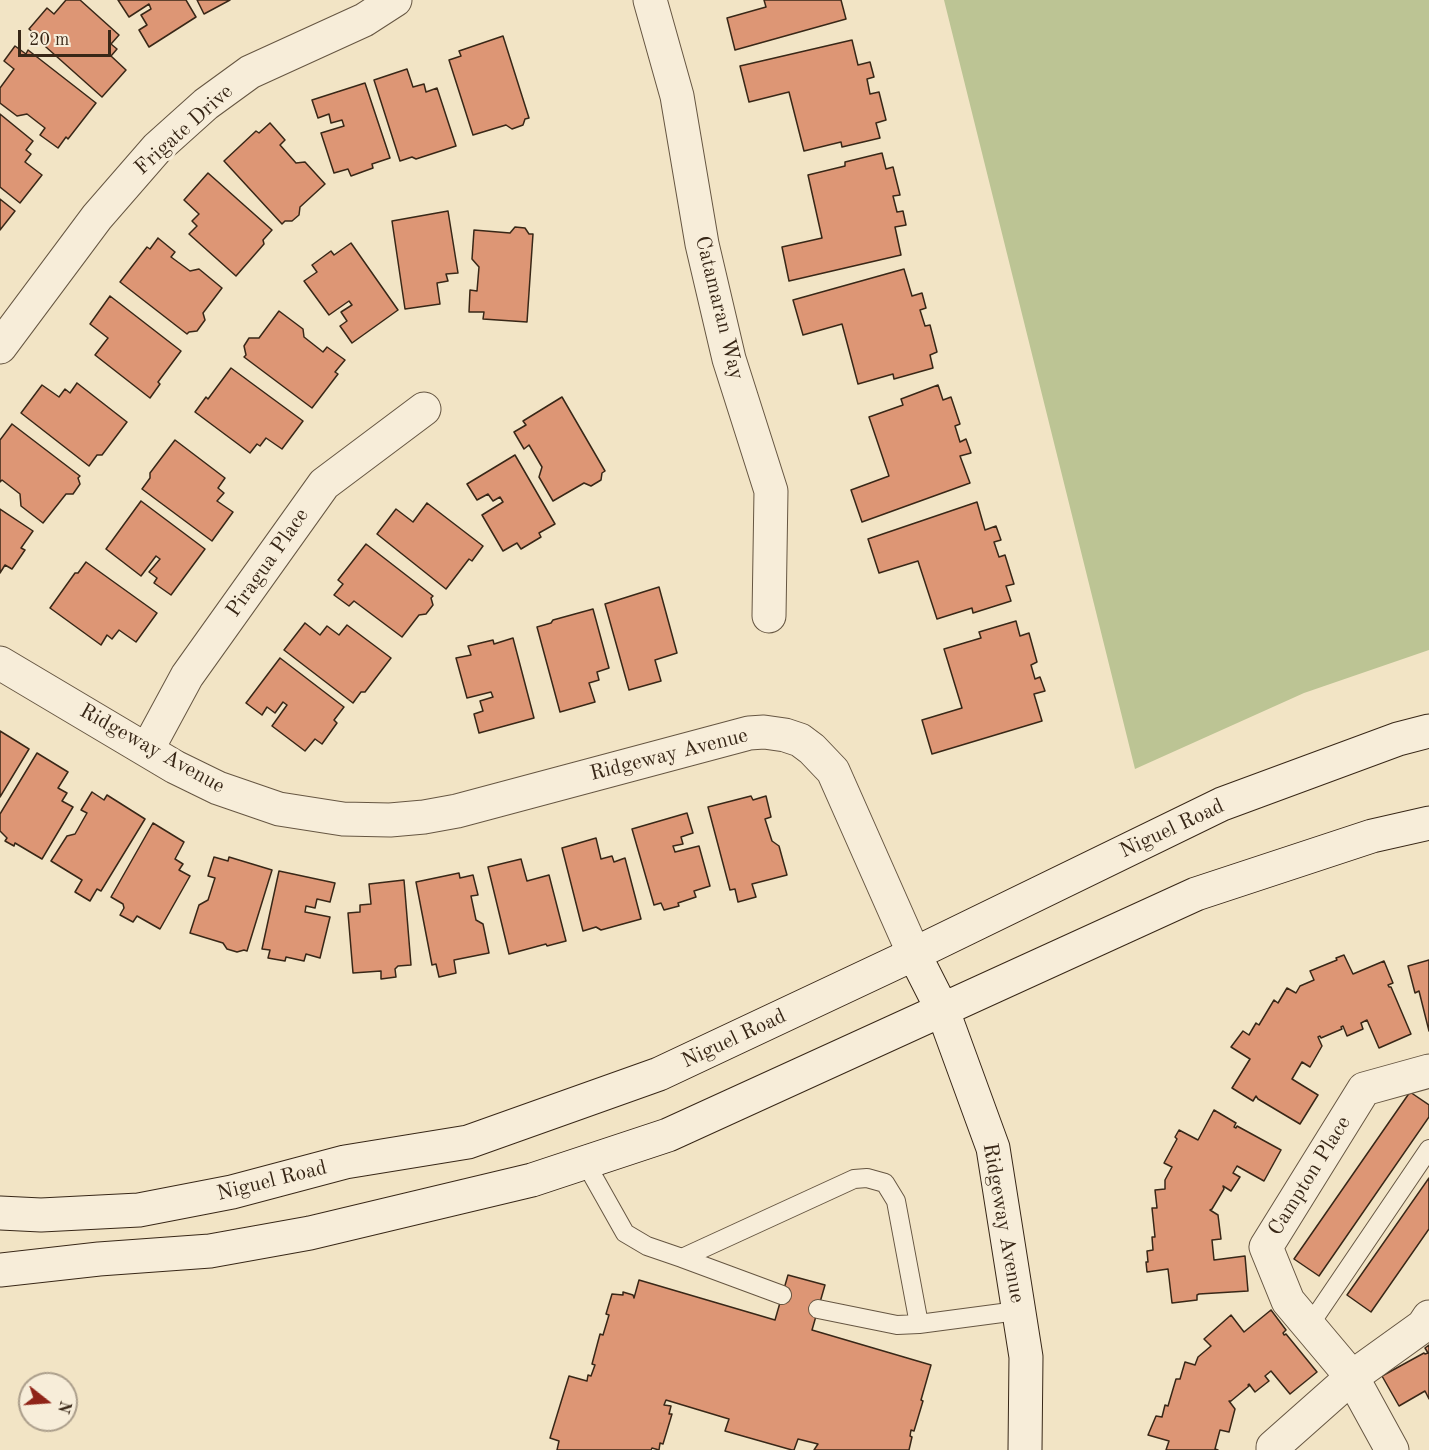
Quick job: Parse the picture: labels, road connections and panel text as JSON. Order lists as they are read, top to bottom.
{
  "streets": {
    "street": [
      "Frigate Drive",
      "Catamaran Way",
      "Piragua Place",
      "Ridgeway Avenue",
      "Niguel Road",
      "Campton Place"
    ]
  },
  "crossings": [
    ["Piragua Place", "Ridgeway Avenue"],
    ["Ridgeway Avenue", "Niguel Road"]
  ],
  "scale_bar": "20 m",
  "north": "right"
}
